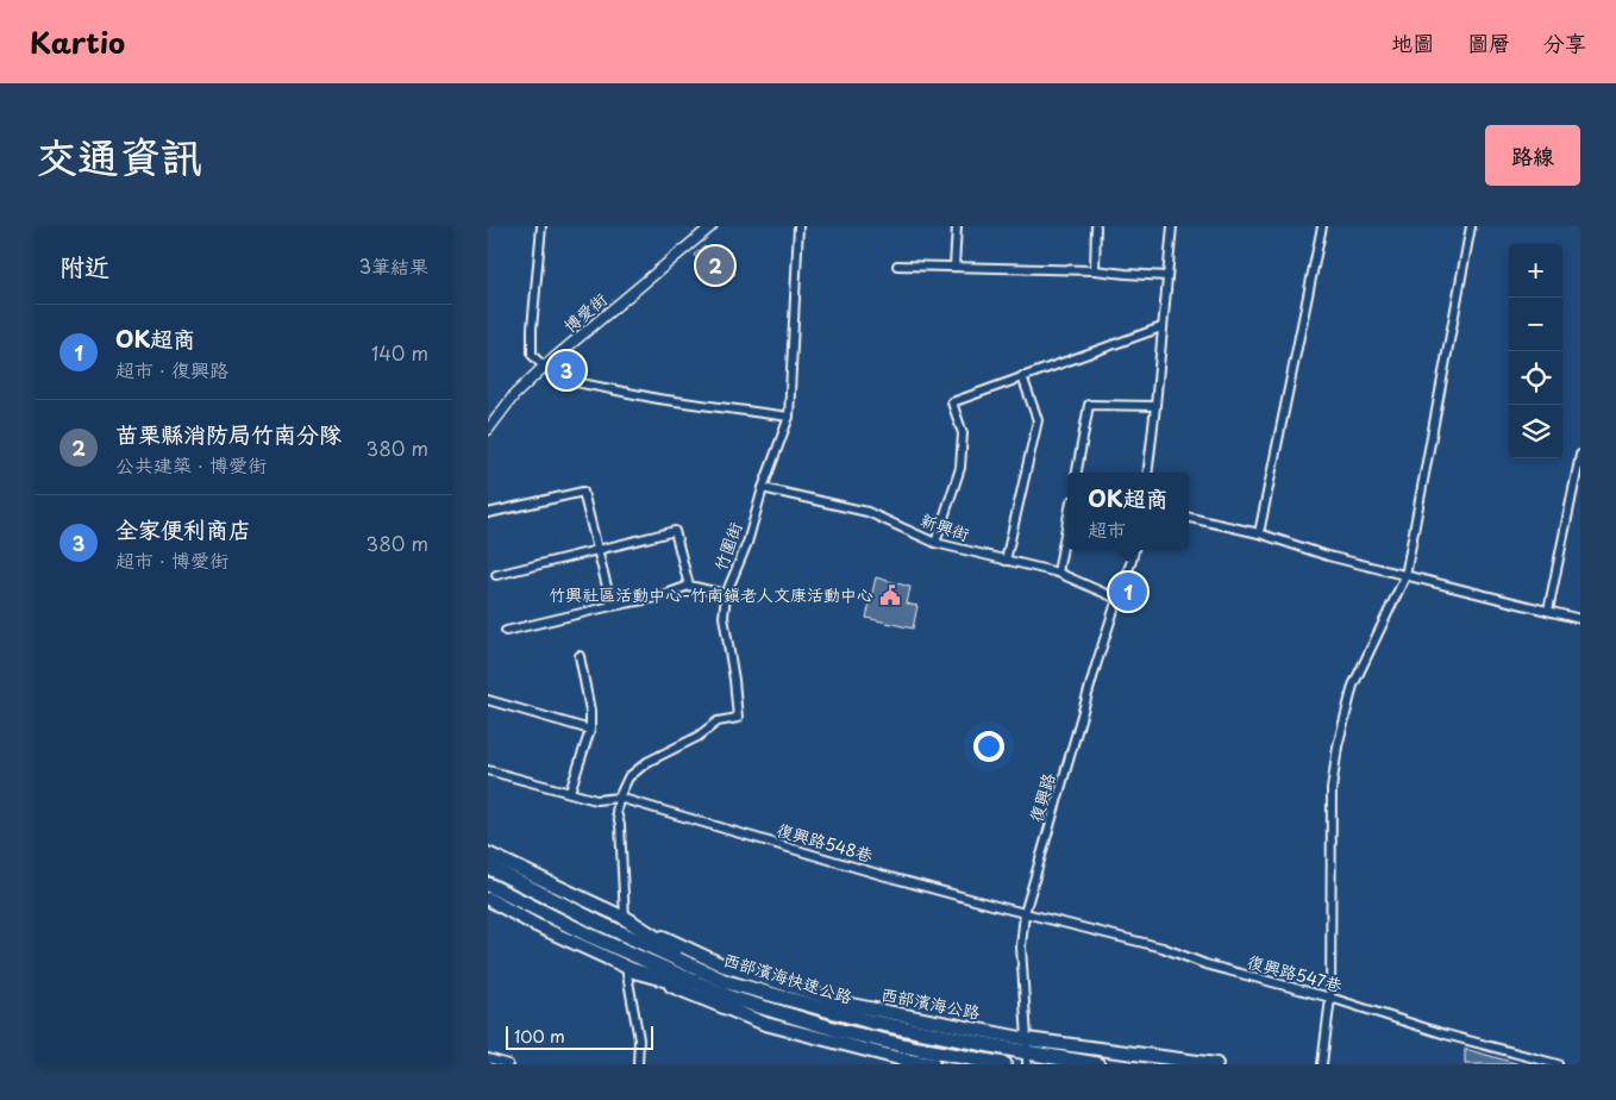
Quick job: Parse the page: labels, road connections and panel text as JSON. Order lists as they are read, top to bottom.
{
  "streets": {
    "highway": ["西部濱海快速公路"],
    "main road": ["西部濱海公路"],
    "street": [
      "博愛街",
      "新興街",
      "竹圍街",
      "復興路",
      "復興路548巷",
      "復興路547巷"
    ]
  },
  "crossings": [
    ["新興街", "竹圍街"],
    ["新興街", "復興路"],
    ["竹圍街", "復興路548巷"],
    ["復興路", "復興路548巷"],
    ["復興路", "復興路547巷"],
    ["復興路", "西部濱海快速公路"],
    ["復興路", "西部濱海公路"],
    ["復興路548巷", "復興路547巷"],
    ["西部濱海快速公路", "西部濱海公路"]
  ],
  "places": {
    "public building": ["竹興社區活動中心-竹南鎮老人文康活動中心"]
  },
  "scale_bar": "100 m",
  "page": {
    "header": "Kartio",
    "nav": ["地圖", "圖層", "分享"],
    "title": "交通資訊",
    "buttons": "路線",
    "heading": ["附近", "3筆結果"],
    "map_buttons": ["+", "−"],
    "pins": ["2", "3", "1"],
    "list": [
      {
        "mark": "1",
        "name": "OK超商",
        "note": "超市 · 復興路",
        "value": "140 m"
      },
      {
        "mark": "2",
        "name": "苗栗縣消防局竹南分隊",
        "note": "公共建築 · 博愛街",
        "value": "380 m"
      },
      {
        "mark": "3",
        "name": "全家便利商店",
        "note": "超市 · 博愛街",
        "value": "380 m"
      }
    ],
    "popup": ["OK超商", "超市"],
    "scale": "100 m"
  }
}
